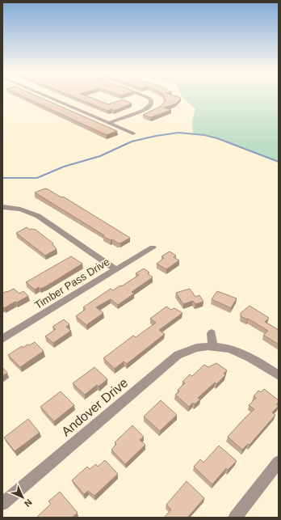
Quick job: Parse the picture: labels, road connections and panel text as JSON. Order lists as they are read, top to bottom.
{
  "streets": {
    "street": ["Timber Pass Drive", "Andover Drive"]
  },
  "north": "bottom right"
}
